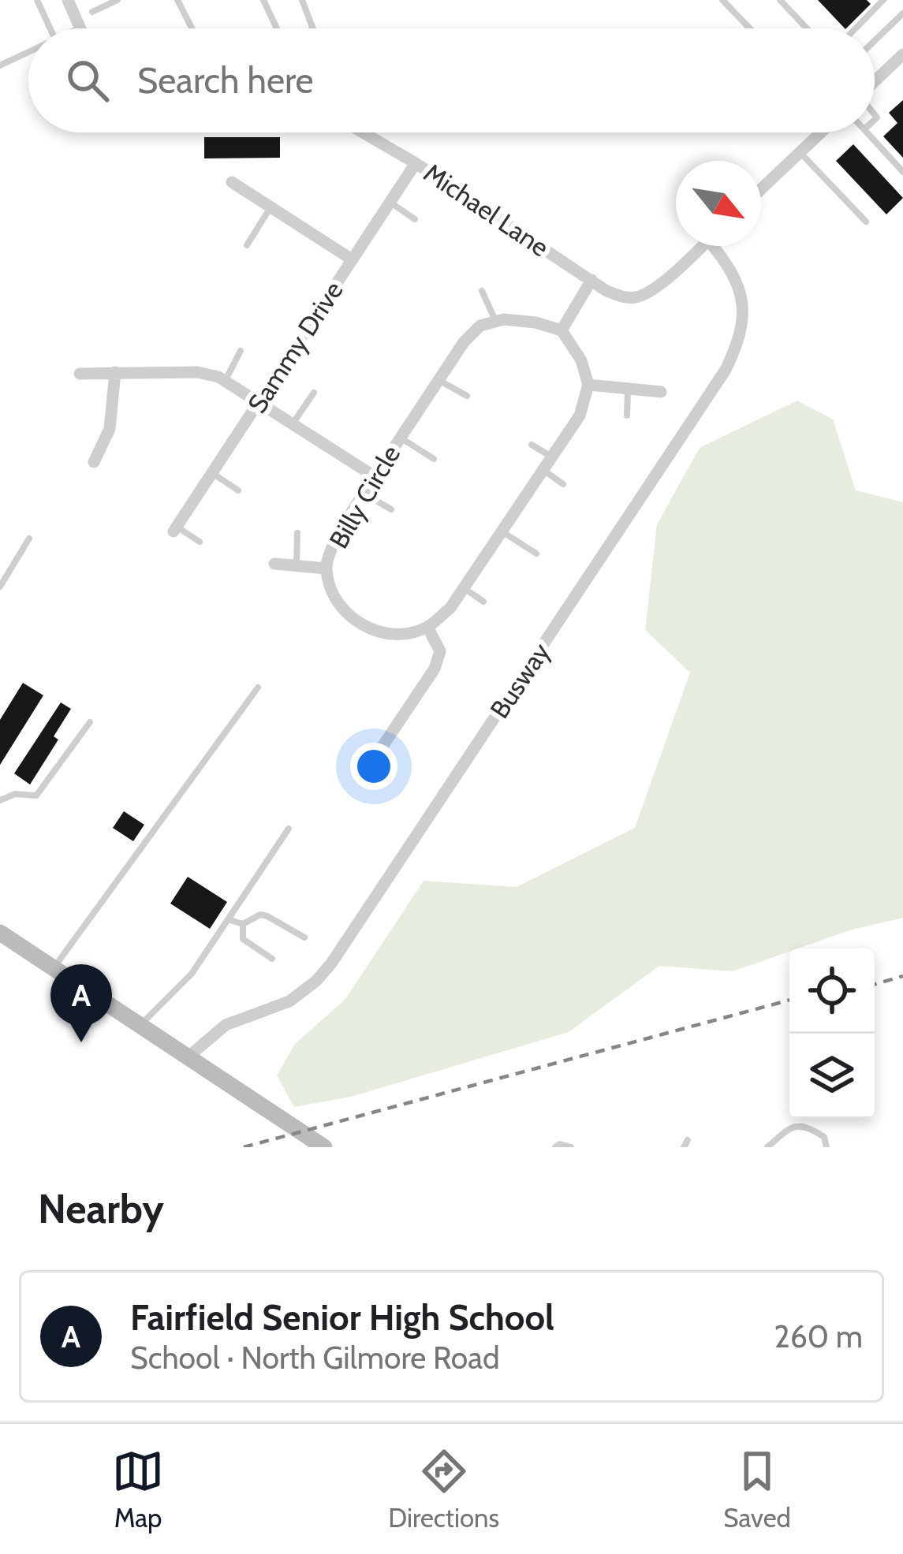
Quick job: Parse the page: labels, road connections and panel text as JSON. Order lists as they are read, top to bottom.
{
  "streets": {
    "street": [
      "Michael Lane",
      "Sammy Drive",
      "Billy Circle",
      "Busway"
    ]
  },
  "crossings": [
    ["Michael Lane", "Sammy Drive"]
  ],
  "north": "bottom right",
  "page": {
    "search": "Search here",
    "pins": "A",
    "heading": "Nearby",
    "list": [
      {
        "mark": "A",
        "name": "Fairfield Senior High School",
        "note": "School · North Gilmore Road",
        "value": "260 m"
      }
    ],
    "nav": ["Map", "Directions", "Saved"]
  }
}
